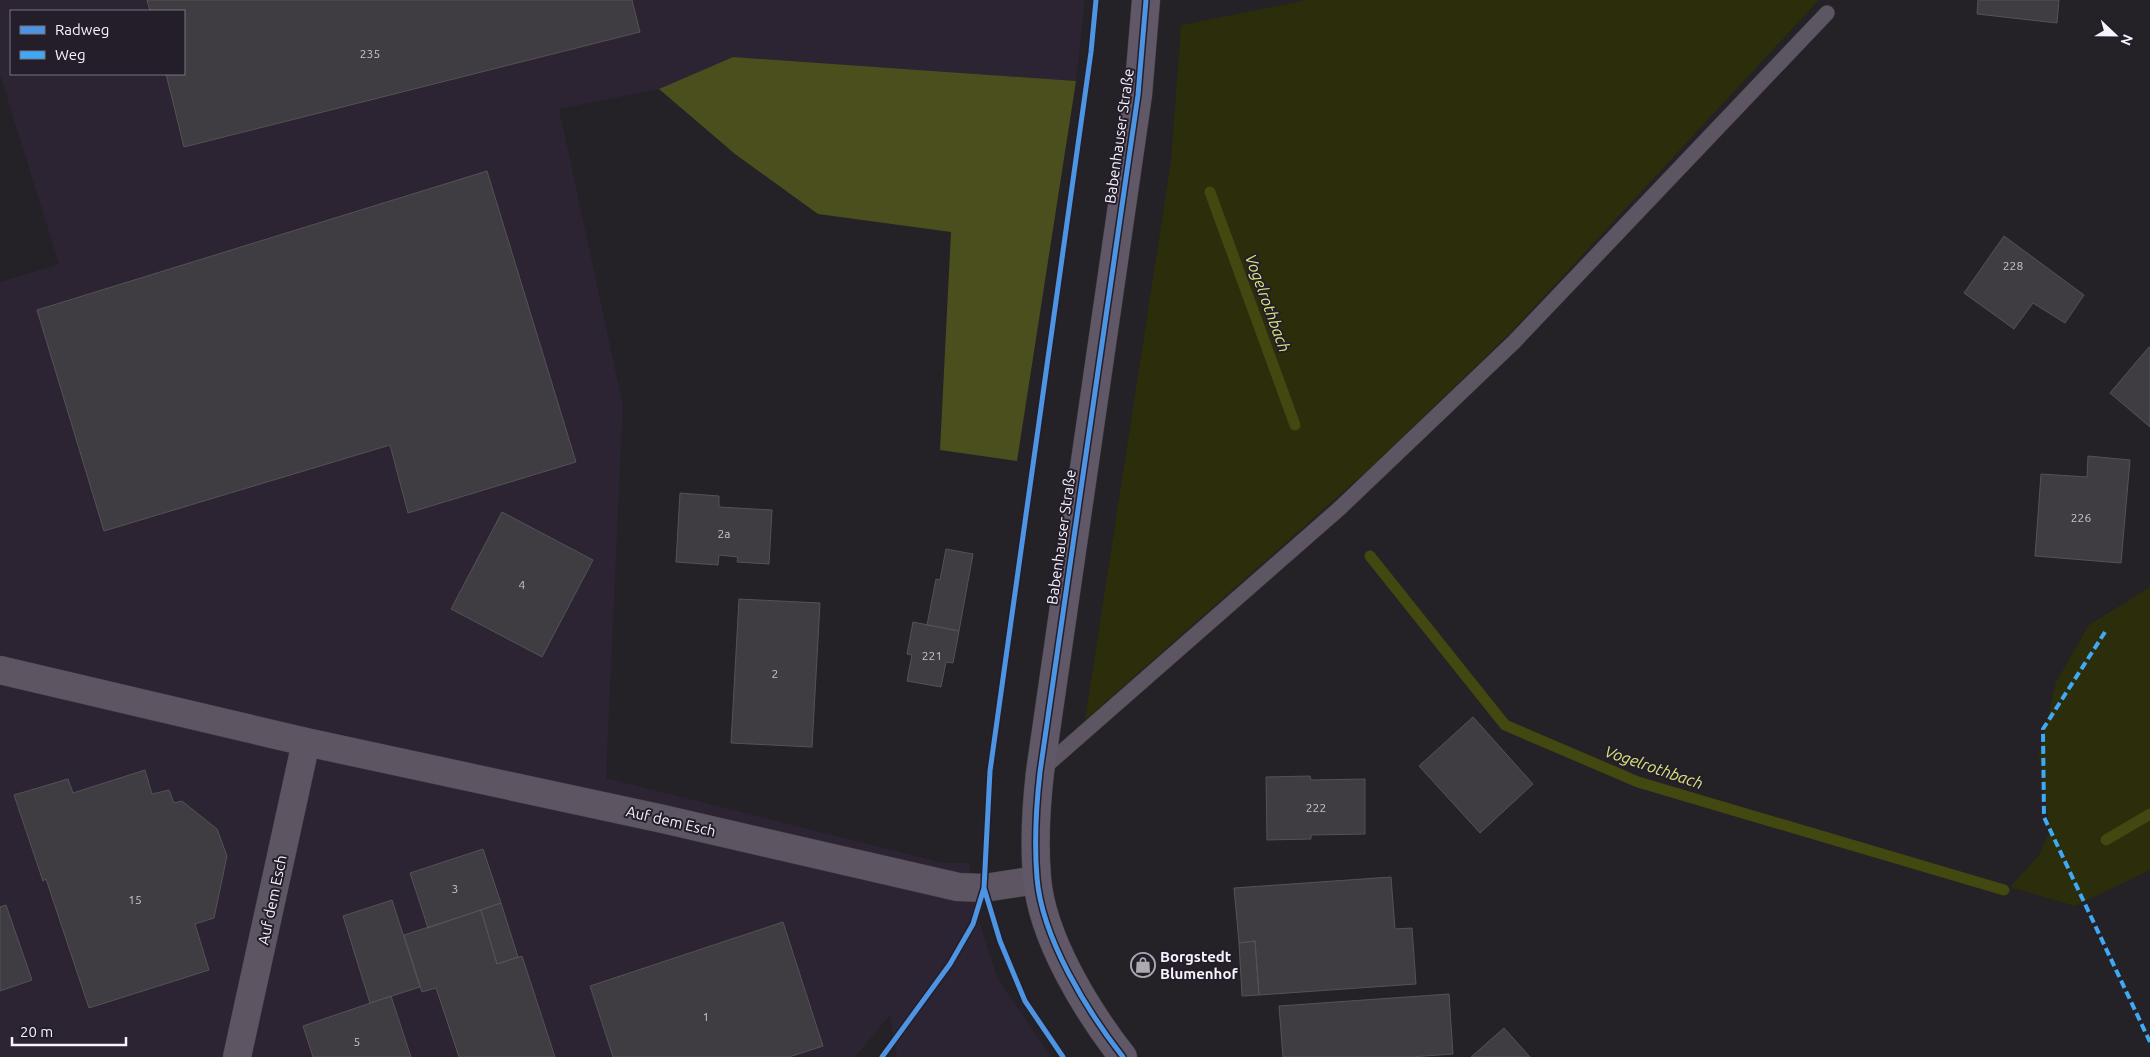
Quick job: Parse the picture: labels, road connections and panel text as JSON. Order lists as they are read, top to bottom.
{
  "streets": {
    "main road": ["Babenhauser Straße"],
    "street": ["Auf dem Esch"]
  },
  "crossings": [
    ["Babenhauser Straße", "Auf dem Esch"]
  ],
  "water": ["Vogelrothbach"],
  "places": {
    "shop": ["Borgstedt Blumenhof"]
  },
  "house_numbers": [
    "235",
    "228",
    "226",
    "2a",
    "4",
    "221",
    "2",
    "222",
    "3",
    "15",
    "1",
    "5"
  ],
  "legend": ["Radweg", "Weg"],
  "scale_bar": "20 m",
  "north": "right"
}
